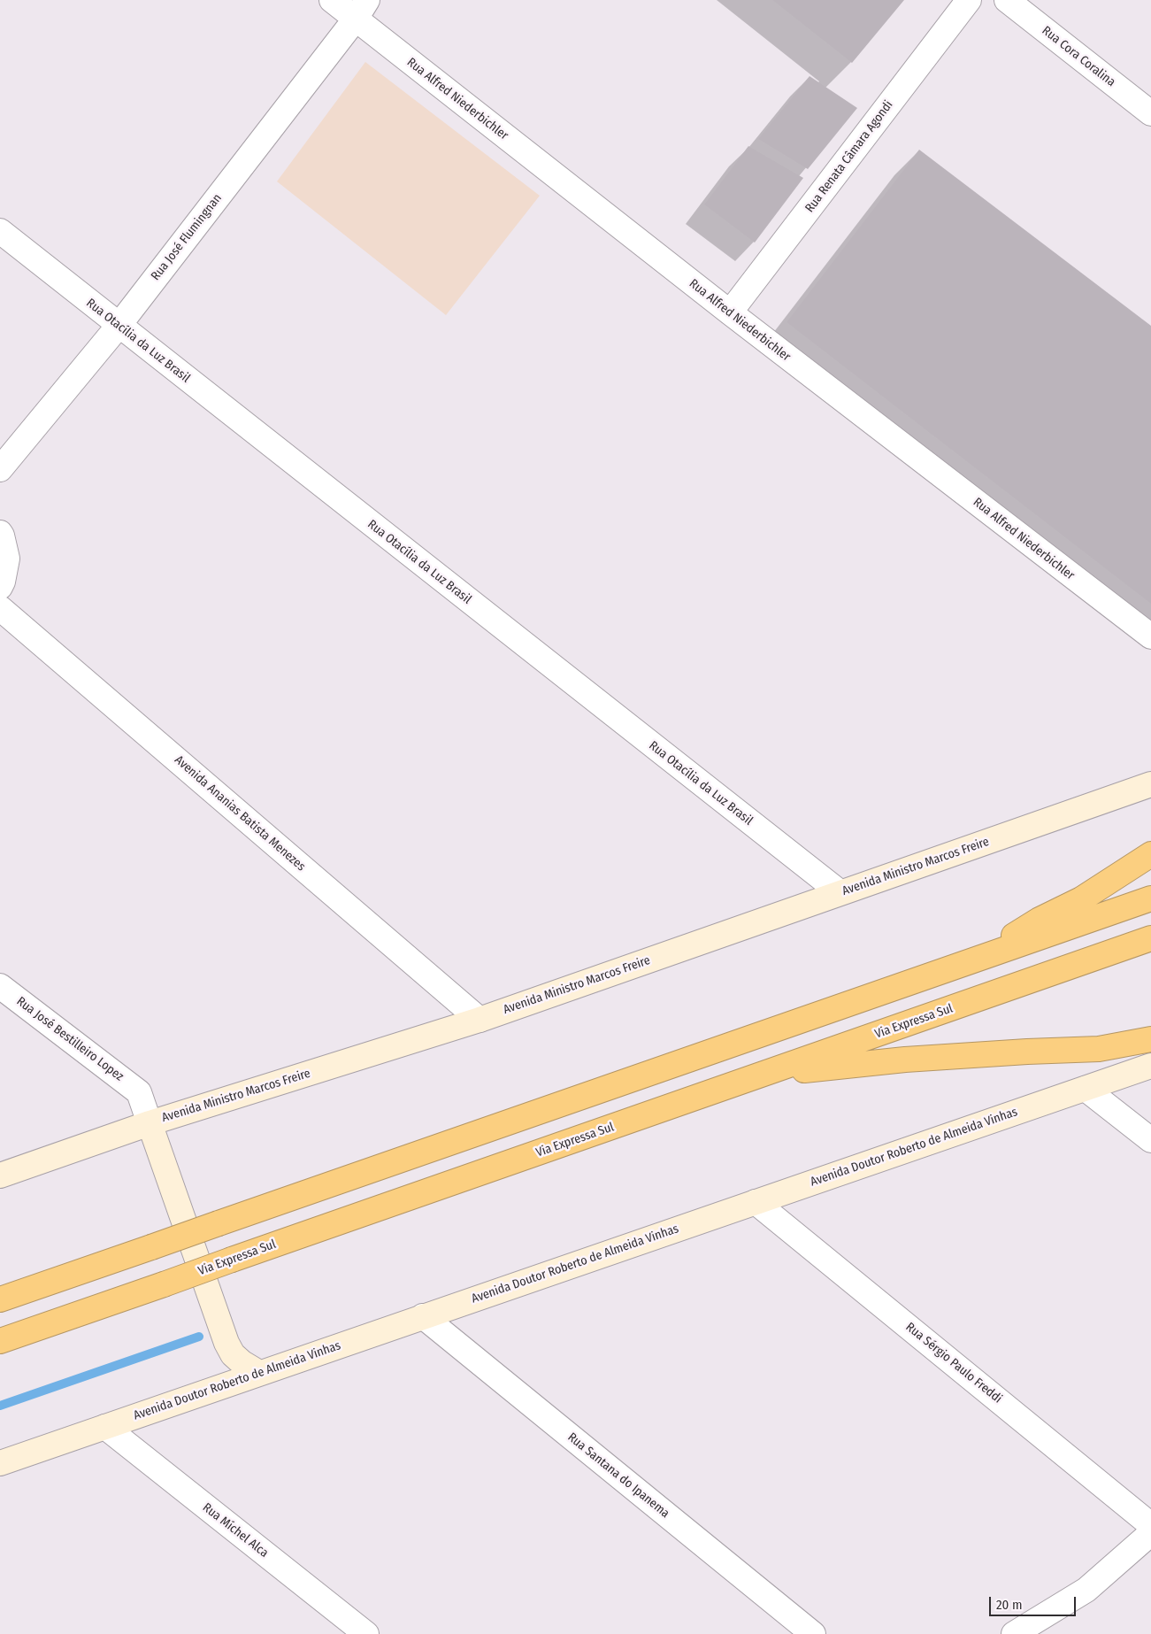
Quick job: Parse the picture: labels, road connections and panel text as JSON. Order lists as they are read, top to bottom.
{
  "streets": {
    "highway": ["Via Expressa Sul"],
    "main road": ["Avenida Ministro Marcos Freire", "Avenida Doutor Roberto de Almeida Vinhas"],
    "street": [
      "Rua Cora Coralina",
      "Rua Alfred Niederbichler",
      "Rua Renata Câmara Agondi",
      "Rua José Flumingnan",
      "Rua Otacília da Luz Brasil",
      "Avenida Ananias Batista Menezes",
      "Rua José Bestilleiro Lopez",
      "Rua Sérgio Paulo Freddi",
      "Rua Santana do Ipanema",
      "Rua Míchel Alca"
    ]
  },
  "crossings": [
    ["Rua Alfred Niederbichler", "Rua Renata Câmara Agondi"],
    ["Rua Alfred Niederbichler", "Rua José Flumingnan"],
    ["Rua José Flumingnan", "Rua Otacília da Luz Brasil"],
    ["Rua Otacília da Luz Brasil", "Avenida Ministro Marcos Freire"],
    ["Avenida Ananias Batista Menezes", "Avenida Ministro Marcos Freire"],
    ["Avenida Ministro Marcos Freire", "Rua José Bestilleiro Lopez"],
    ["Avenida Doutor Roberto de Almeida Vinhas", "Rua Sérgio Paulo Freddi"],
    ["Avenida Doutor Roberto de Almeida Vinhas", "Rua Santana do Ipanema"],
    ["Avenida Doutor Roberto de Almeida Vinhas", "Rua Míchel Alca"]
  ],
  "scale_bar": "20 m"
}
